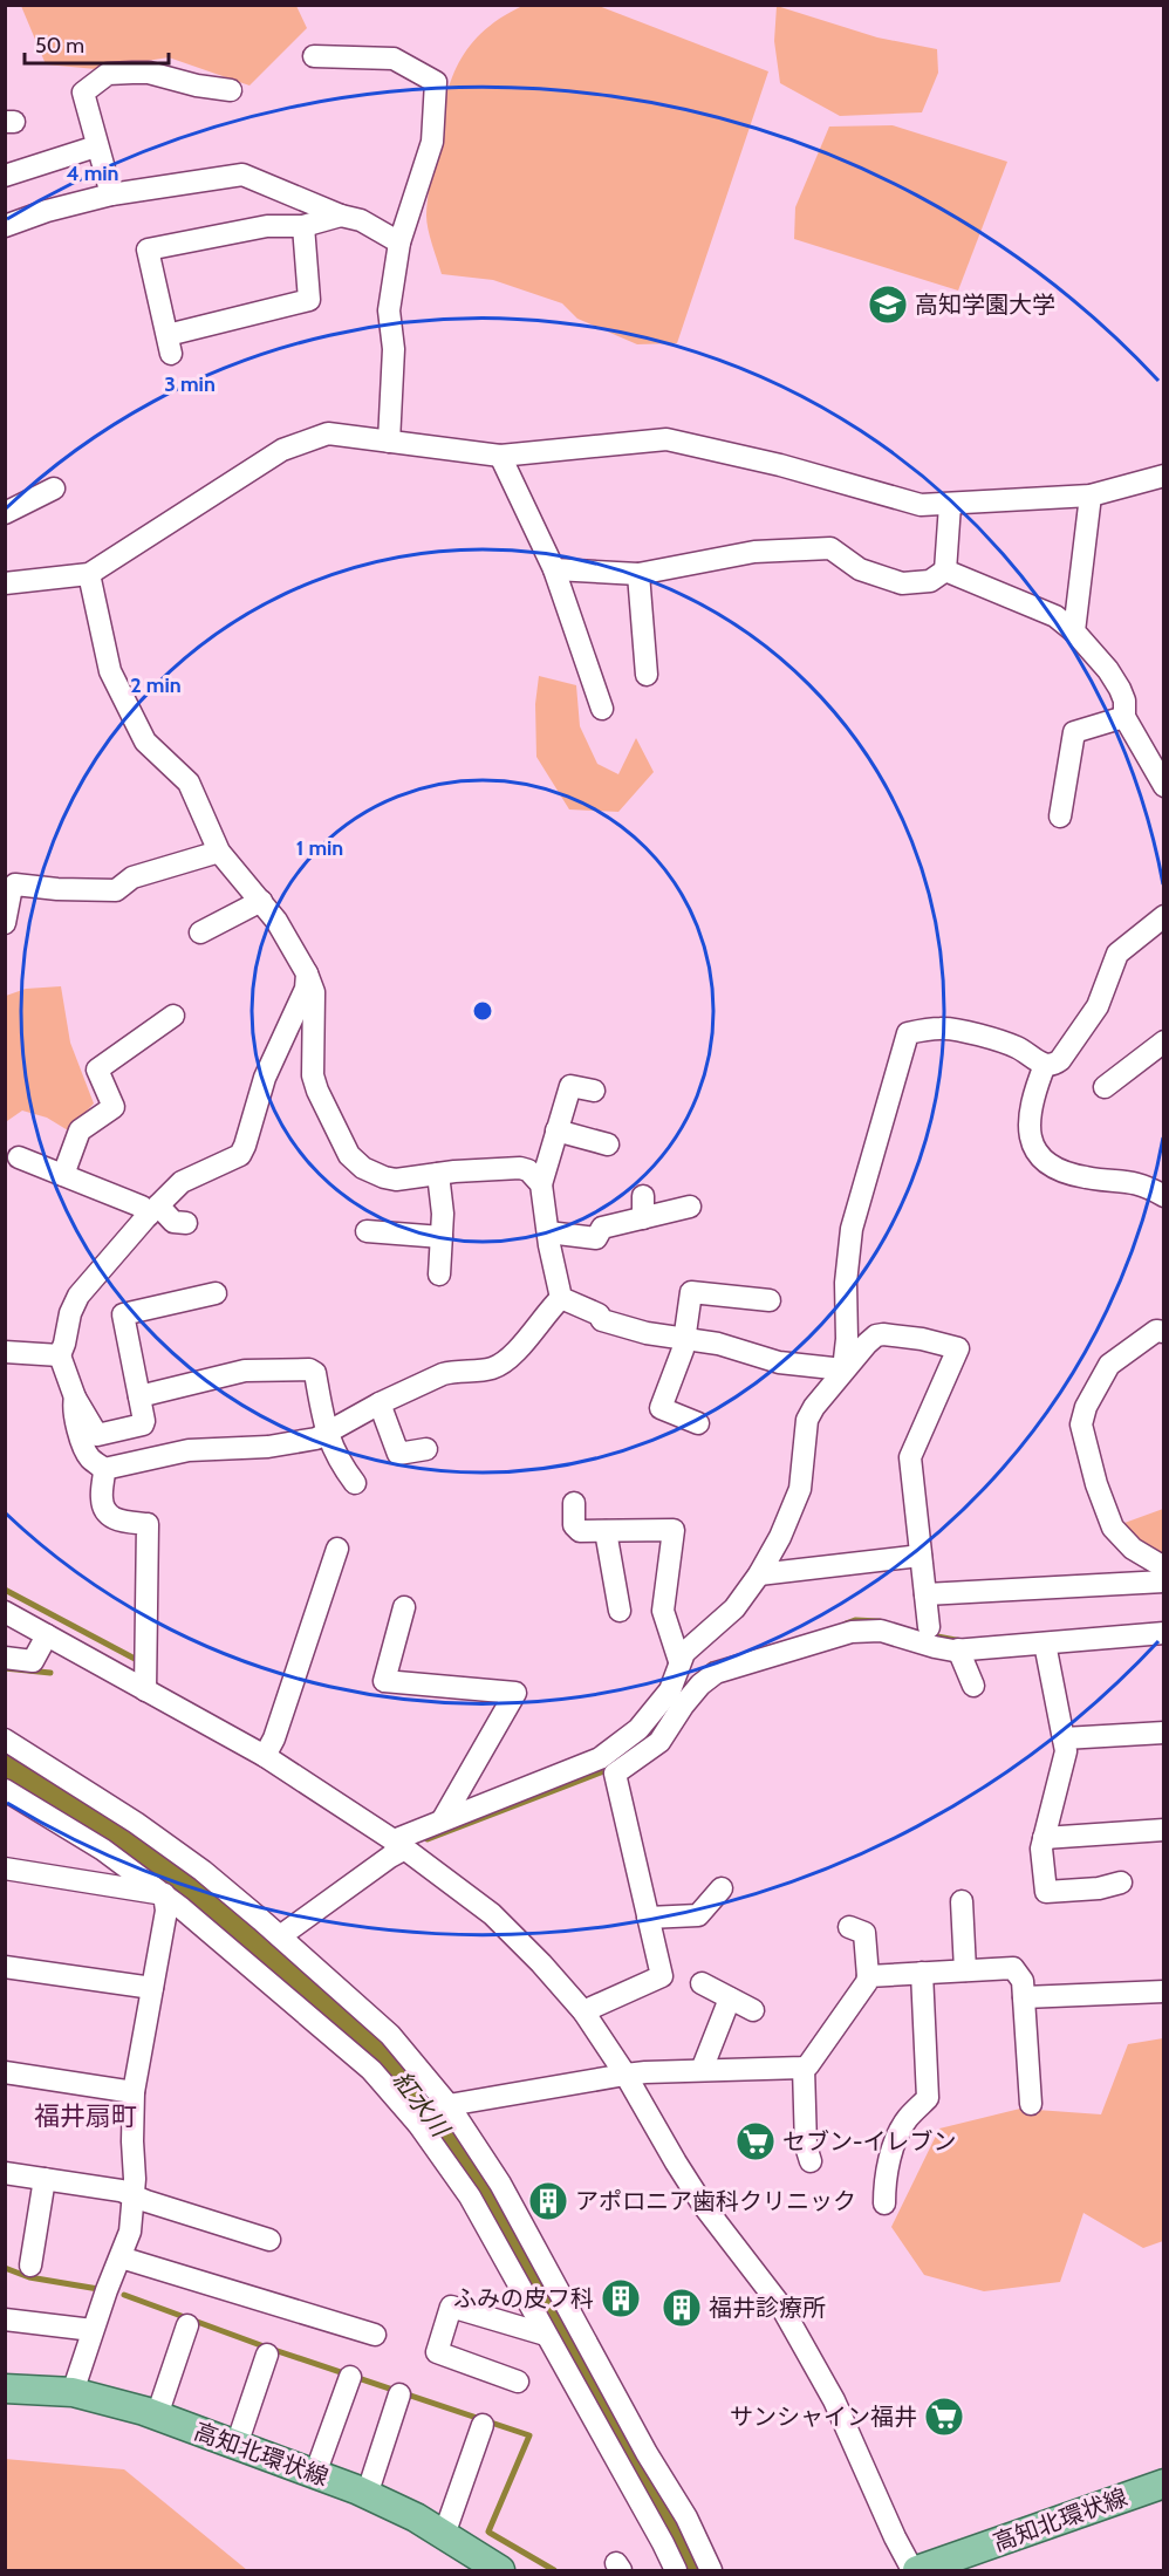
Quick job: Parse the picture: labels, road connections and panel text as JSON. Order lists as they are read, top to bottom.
{
  "streets": {
    "main road": ["高知北環状線"]
  },
  "districts": ["福井扇町"],
  "water": ["紅水川"],
  "places": {
    "school or university": ["高知学園大学"],
    "supermarket": ["セブン-イレブン", "サンシャイン福井"],
    "building": ["アポロニア歯科クリニック", "ふみの皮フ科", "福井診療所"]
  },
  "scale_bar": "50 m",
  "rings": [
    "4 min",
    "3 min",
    "2 min",
    "1 min"
  ]
}
